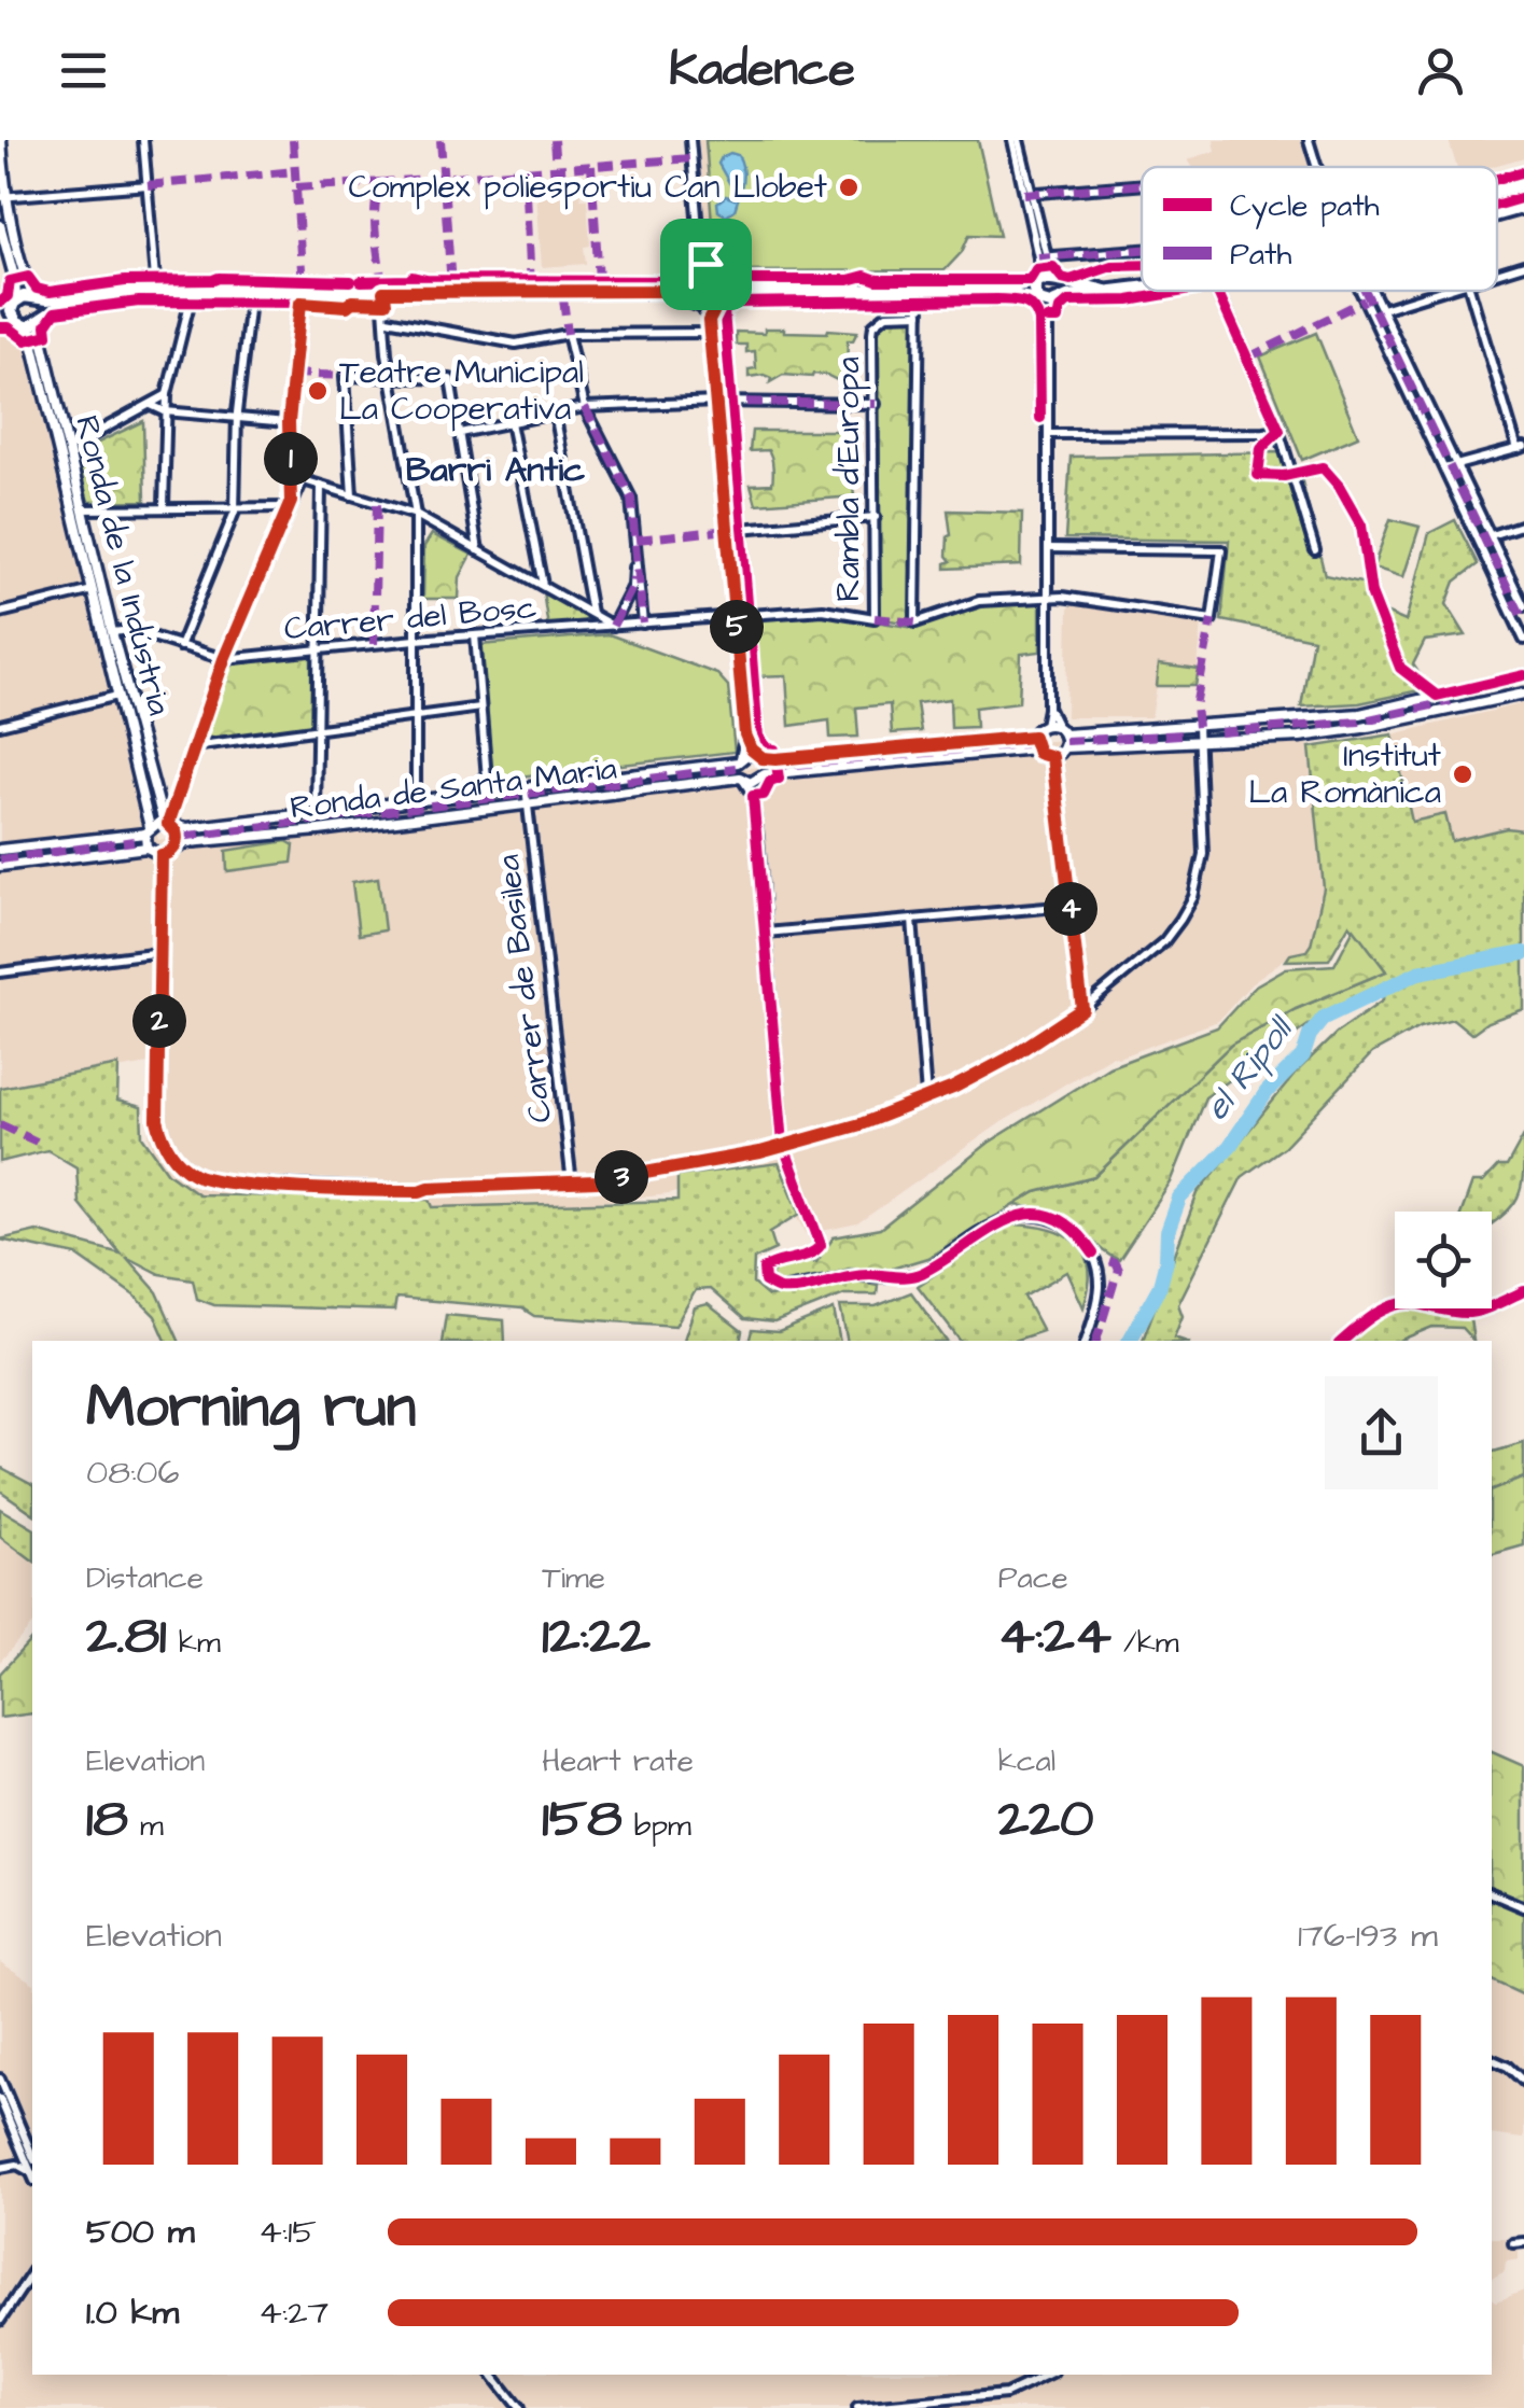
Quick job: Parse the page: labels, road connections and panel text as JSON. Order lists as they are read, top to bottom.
{
  "streets": {
    "street": [
      "Rambla d'Europa",
      "Ronda de la Indústria",
      "Carrer del Bosc",
      "Ronda de Santa Maria",
      "Carrer de Basilea"
    ]
  },
  "crossings": [
    ["Rambla d'Europa", "Carrer del Bosc"],
    ["Ronda de la Indústria", "Carrer del Bosc"],
    ["Ronda de la Indústria", "Ronda de Santa Maria"],
    ["Ronda de Santa Maria", "Carrer de Basilea"]
  ],
  "districts": ["Barri Antic"],
  "water": ["el Ripoll"],
  "places": ["Complex poliesportiu Can Llobet", "Teatre Municipal La Cooperativa", "Institut La Romànica"],
  "legend": ["Cycle path", "Path"],
  "page": {
    "header": "Kadence",
    "pins": [
      "1",
      "5",
      "4",
      "2",
      "3"
    ],
    "heading": ["Morning run", "08:06"],
    "stats": [
      ["Distance", "2.81 km"],
      ["Time", "12:22"],
      ["Pace", "4:24 /km"],
      ["Elevation", "18 m"],
      ["Heart rate", "158 bpm"],
      ["kcal", "220"]
    ],
    "chart": ["Elevation", "176–193 m"],
    "list": [
      {
        "name": "500 m",
        "note": "4:15"
      },
      {
        "name": "1.0 km",
        "note": "4:27"
      }
    ]
  }
}
